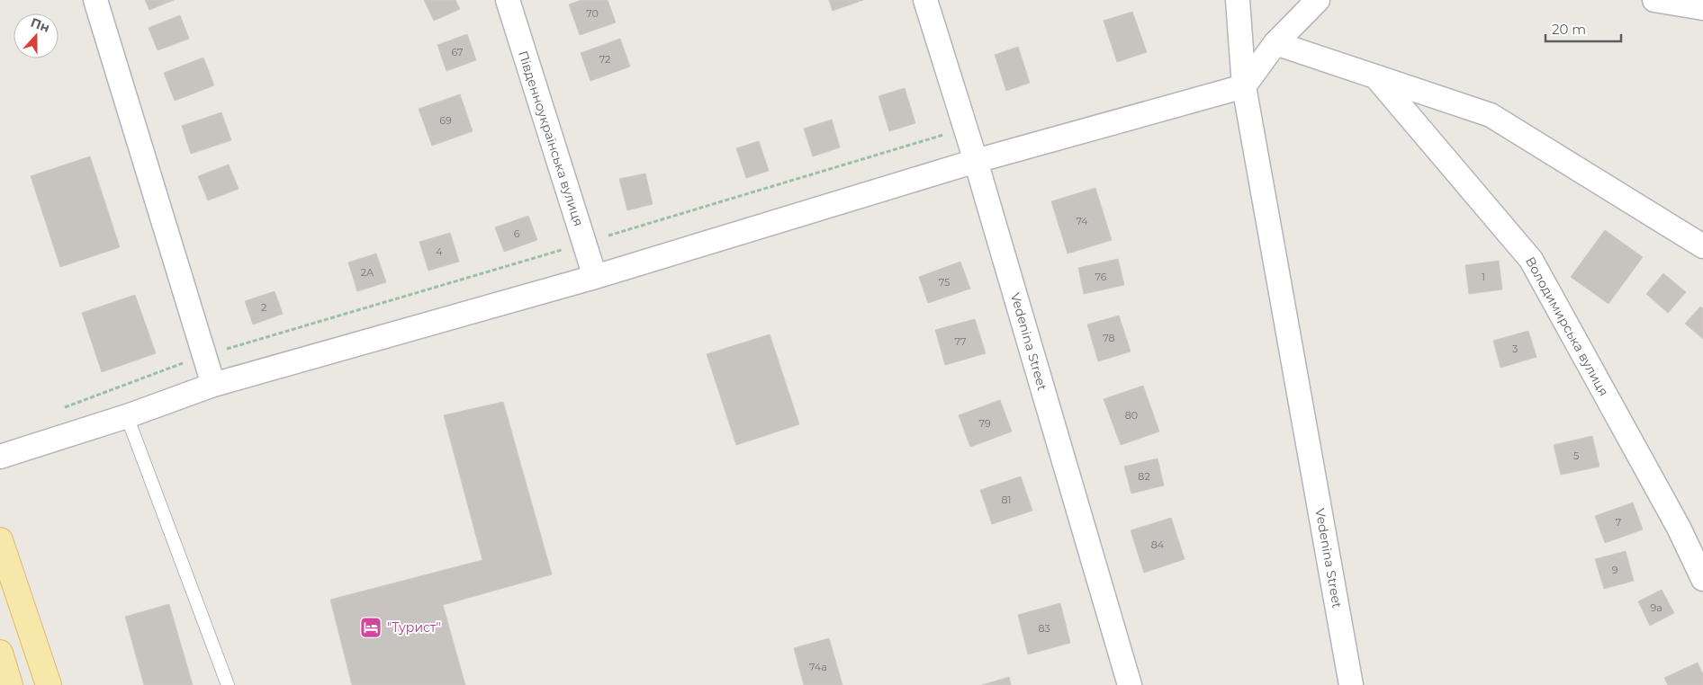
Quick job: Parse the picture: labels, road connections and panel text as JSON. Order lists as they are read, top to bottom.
{
  "streets": {
    "street": ["Південноукраїнська вулиця", "Володимирська вулиця", "Vedenina Street"]
  },
  "places": {
    "hotel": ["\"Турист\""]
  },
  "house_numbers": [
    "70",
    "67",
    "72",
    "69",
    "74",
    "6",
    "4",
    "2А",
    "76",
    "1",
    "75",
    "2",
    "78",
    "77",
    "3",
    "80",
    "79",
    "5",
    "82",
    "81",
    "7",
    "84",
    "9",
    "9а",
    "83",
    "74а"
  ],
  "scale_bar": "20 m",
  "north": "top"
}
